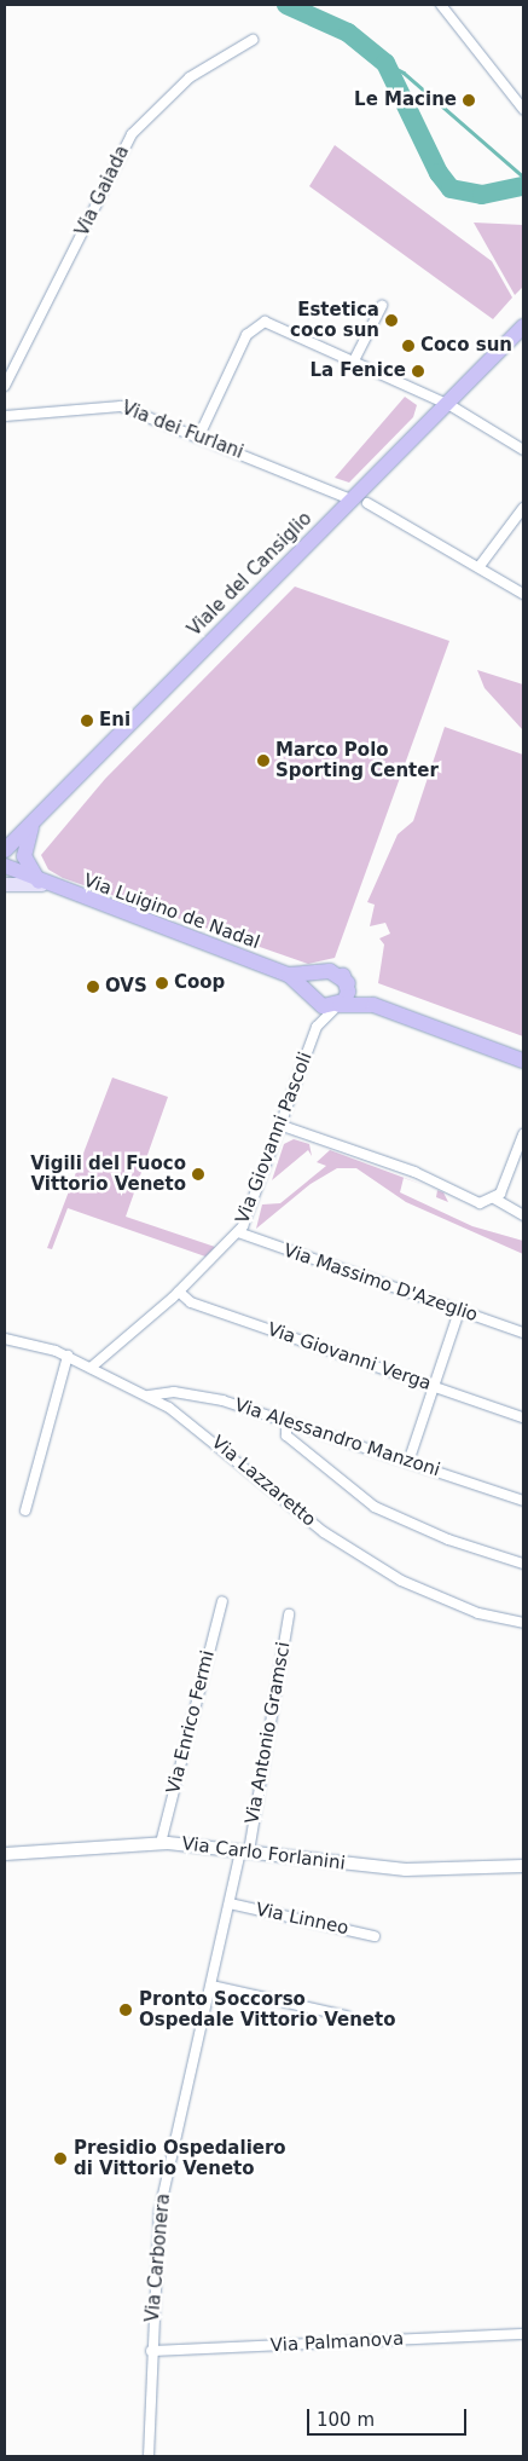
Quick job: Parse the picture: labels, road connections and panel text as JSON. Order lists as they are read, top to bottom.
{
  "streets": {
    "main road": ["Viale del Cansiglio", "Via Luigino de Nadal"],
    "street": [
      "Via Gaiada",
      "Via dei Furlani",
      "Via Giovanni Pascoli",
      "Via Massimo D'Azeglio",
      "Via Giovanni Verga",
      "Via Alessandro Manzoni",
      "Via Lazzaretto",
      "Via Enrico Fermi",
      "Via Antonio Gramsci",
      "Via Carlo Forlanini",
      "Via Linneo",
      "Via Carbonera",
      "Via Palmanova"
    ]
  },
  "crossings": [
    ["Via dei Furlani", "Viale del Cansiglio"],
    ["Via Luigino de Nadal", "Via Giovanni Pascoli"],
    ["Via Giovanni Pascoli", "Via Massimo D'Azeglio"],
    ["Via Giovanni Pascoli", "Via Giovanni Verga"],
    ["Via Giovanni Pascoli", "Via Lazzaretto"],
    ["Via Alessandro Manzoni", "Via Lazzaretto"],
    ["Via Enrico Fermi", "Via Carlo Forlanini"],
    ["Via Antonio Gramsci", "Via Carlo Forlanini"],
    ["Via Antonio Gramsci", "Via Carbonera"],
    ["Via Carlo Forlanini", "Via Carbonera"],
    ["Via Linneo", "Via Carbonera"],
    ["Via Carbonera", "Via Palmanova"]
  ],
  "places": [
    "Le Macine",
    "Estetica coco sun",
    "Coco sun",
    "La Fenice",
    "Eni",
    "Marco Polo Sporting Center",
    "Coop",
    "OVS",
    "Vigili del Fuoco Vittorio Veneto",
    "Pronto Soccorso Ospedale Vittorio Veneto",
    "Presidio Ospedaliero di Vittorio Veneto"
  ],
  "scale_bar": "100 m"
}
